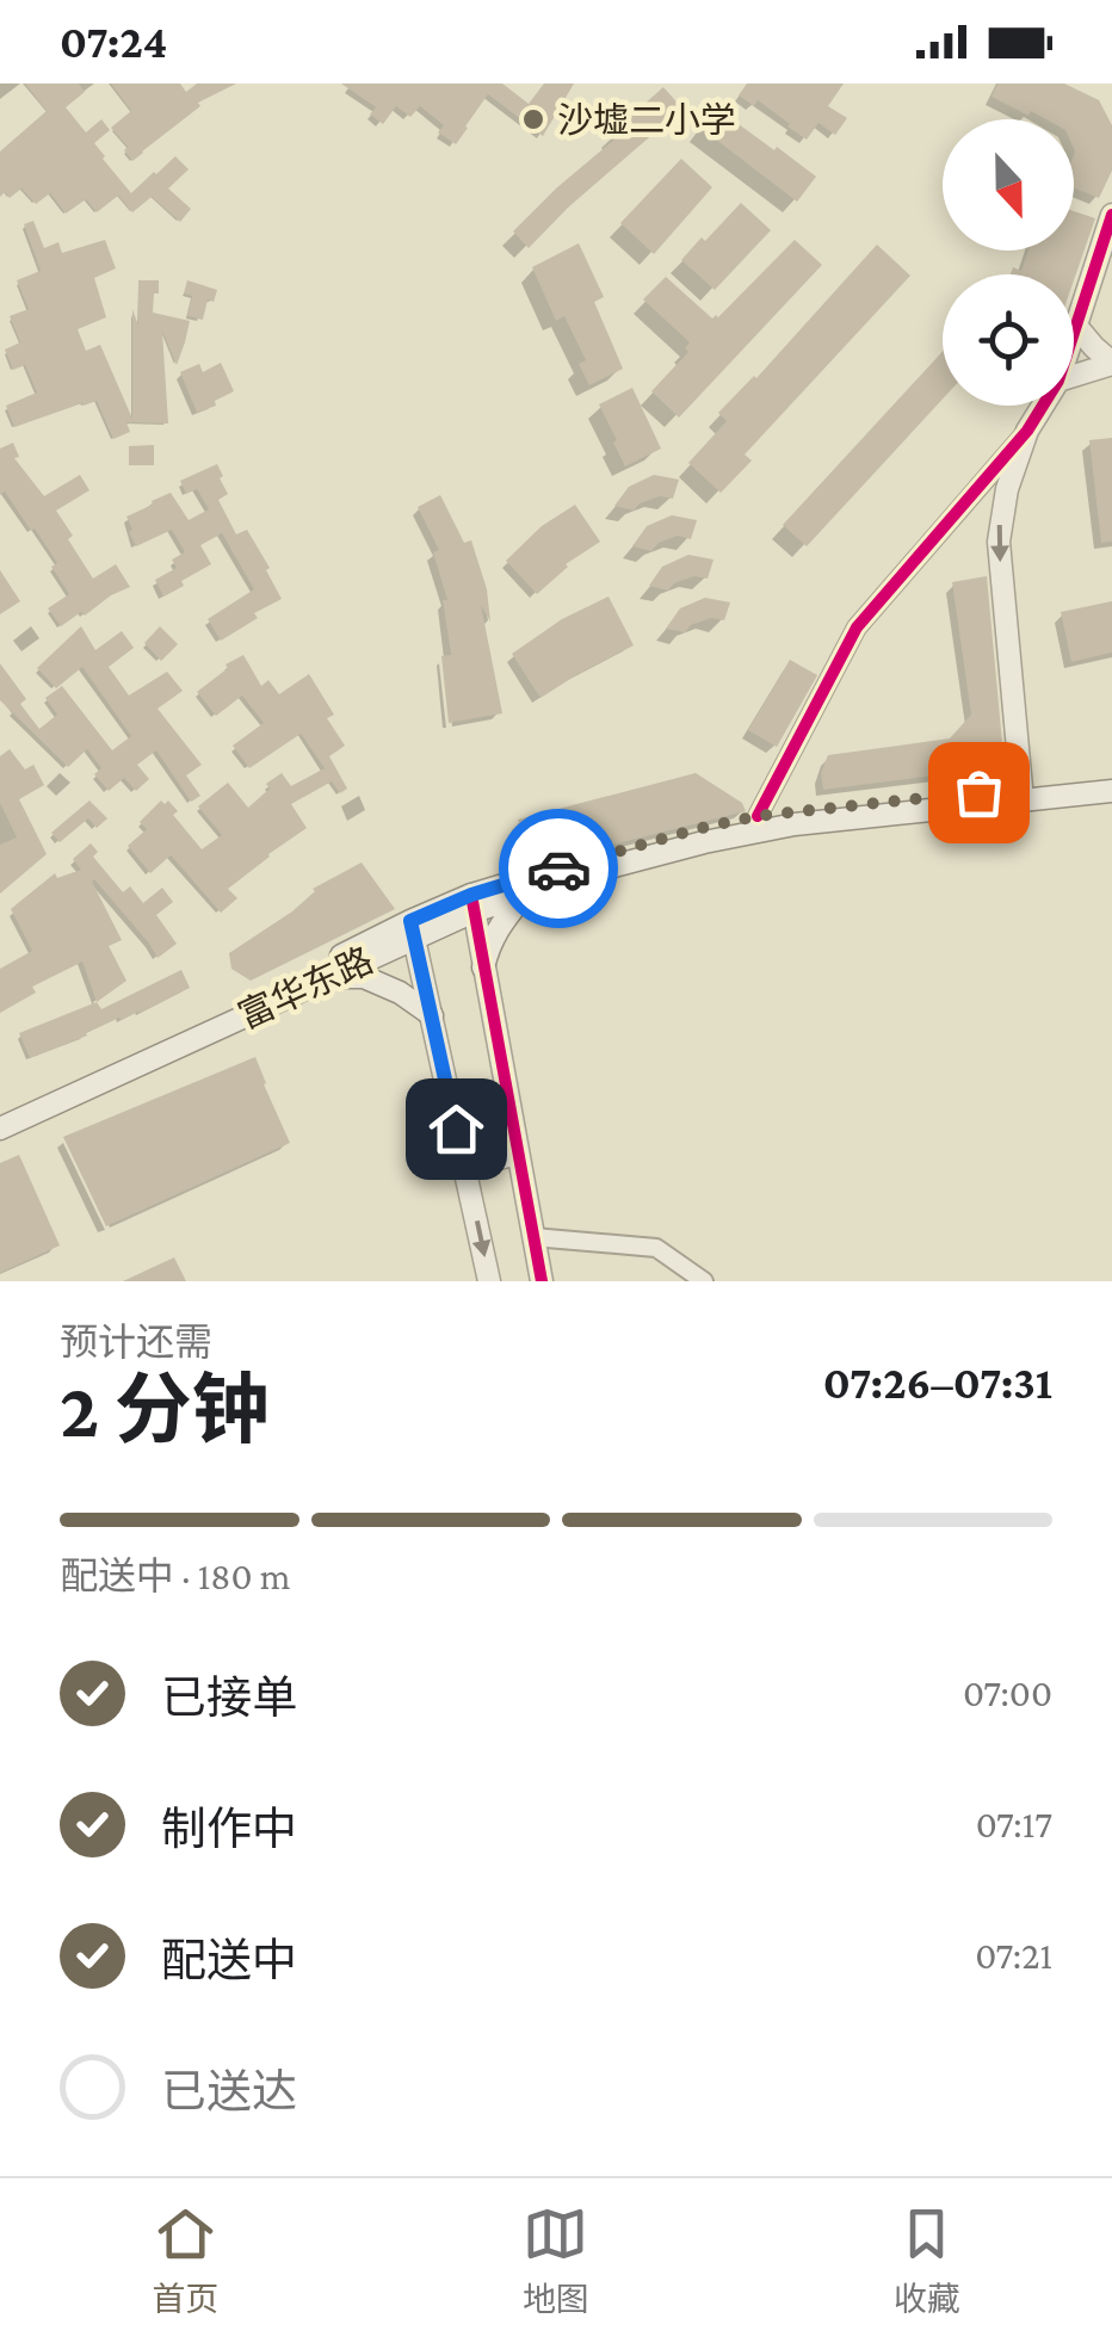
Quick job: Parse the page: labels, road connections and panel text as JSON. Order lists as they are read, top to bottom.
{
  "streets": {
    "main road": ["富华东路"]
  },
  "places": ["沙墟二小学"],
  "north": "bottom",
  "page": {
    "status": "07:24",
    "heading": ["2 分钟", "预计还需", "07:26–07:31"],
    "bar": "配送中 · 180 m",
    "list": [
      ["已接单", "07:00"],
      ["制作中", "07:17"],
      ["配送中", "07:21"],
      "已送达"
    ],
    "tabs": ["首页", "地图", "收藏"]
  }
}
